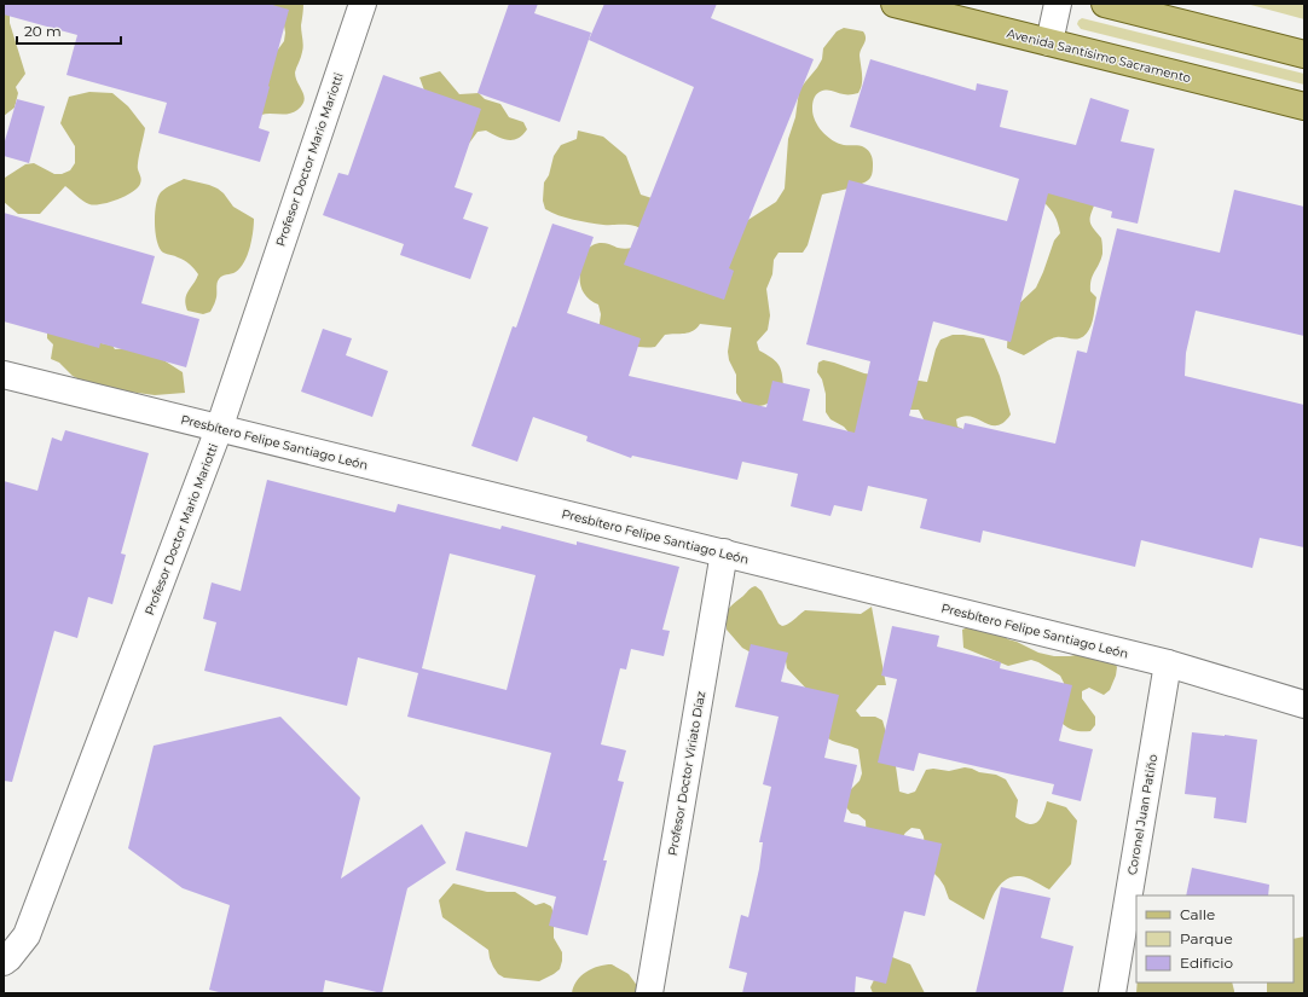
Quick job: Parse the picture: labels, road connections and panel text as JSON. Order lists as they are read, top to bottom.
{
  "streets": {
    "main road": ["Avenida Santísimo Sacramento"],
    "street": [
      "Profesor Doctor Mario Mariotti",
      "Presbítero Felipe Santiago León",
      "Profesor Doctor Viriato Díaz",
      "Coronel Juan Patiño"
    ]
  },
  "crossings": [
    ["Profesor Doctor Mario Mariotti", "Presbítero Felipe Santiago León"],
    ["Presbítero Felipe Santiago León", "Profesor Doctor Viriato Díaz"],
    ["Presbítero Felipe Santiago León", "Coronel Juan Patiño"]
  ],
  "legend": ["Calle", "Parque", "Edificio"],
  "scale_bar": "20 m"
}
